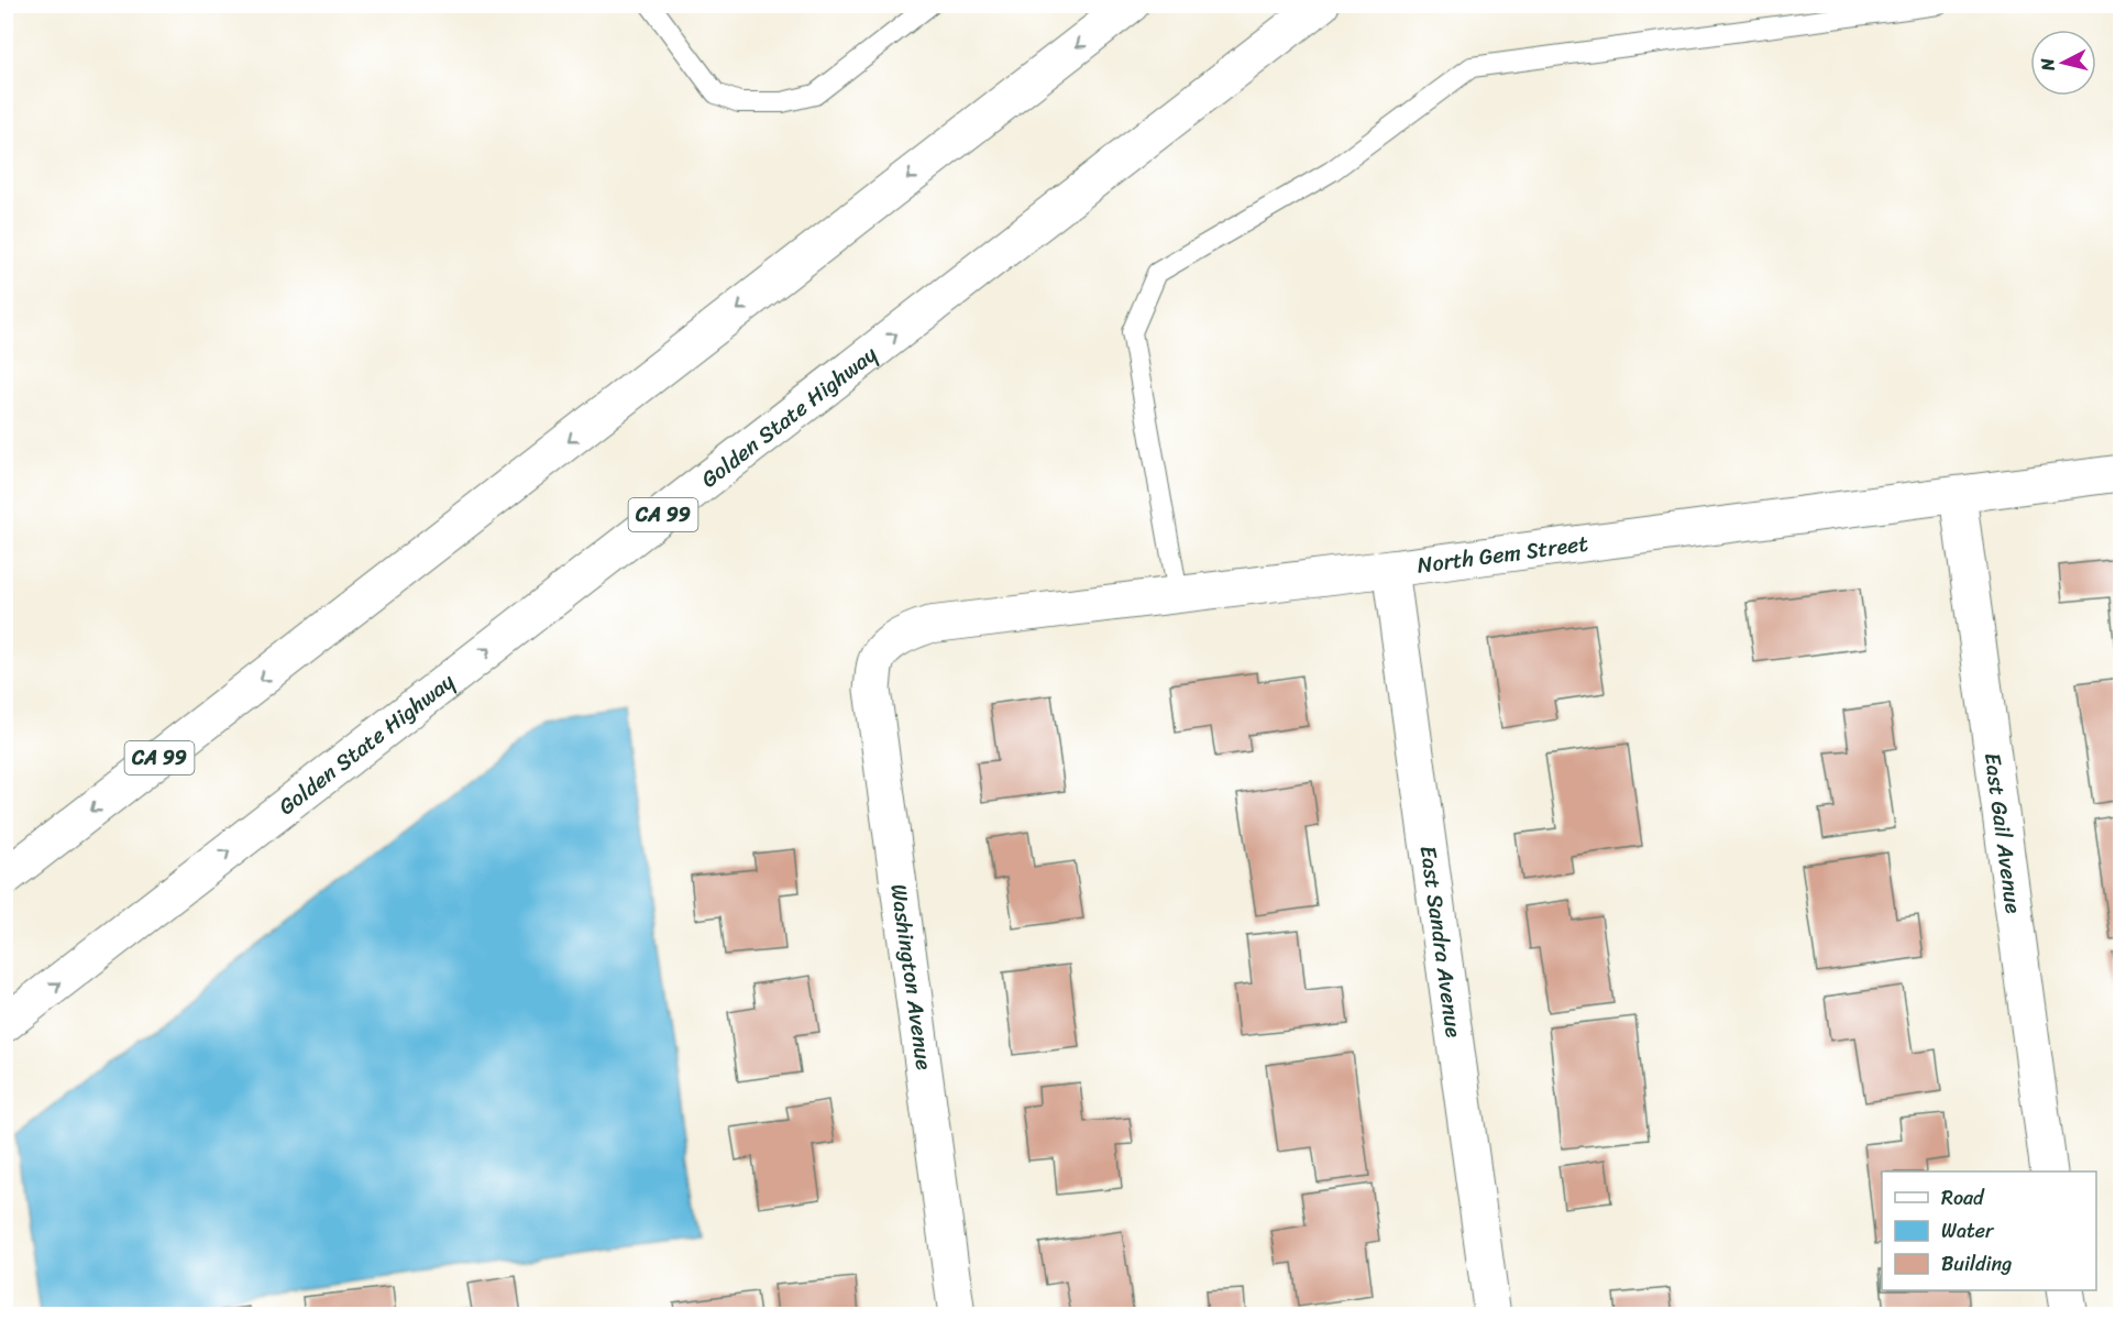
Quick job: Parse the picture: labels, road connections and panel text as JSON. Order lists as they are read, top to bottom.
{
  "streets": {
    "main road": [
      "Golden State Highway",
      "CA 99",
      "North Gem Street",
      "East Gail Avenue",
      "East Sandra Avenue",
      "Washington Avenue"
    ]
  },
  "crossings": [
    ["North Gem Street", "East Gail Avenue"],
    ["North Gem Street", "East Sandra Avenue"],
    ["North Gem Street", "Washington Avenue"]
  ],
  "legend": ["Road", "Water", "Building"],
  "north": "left"
}
